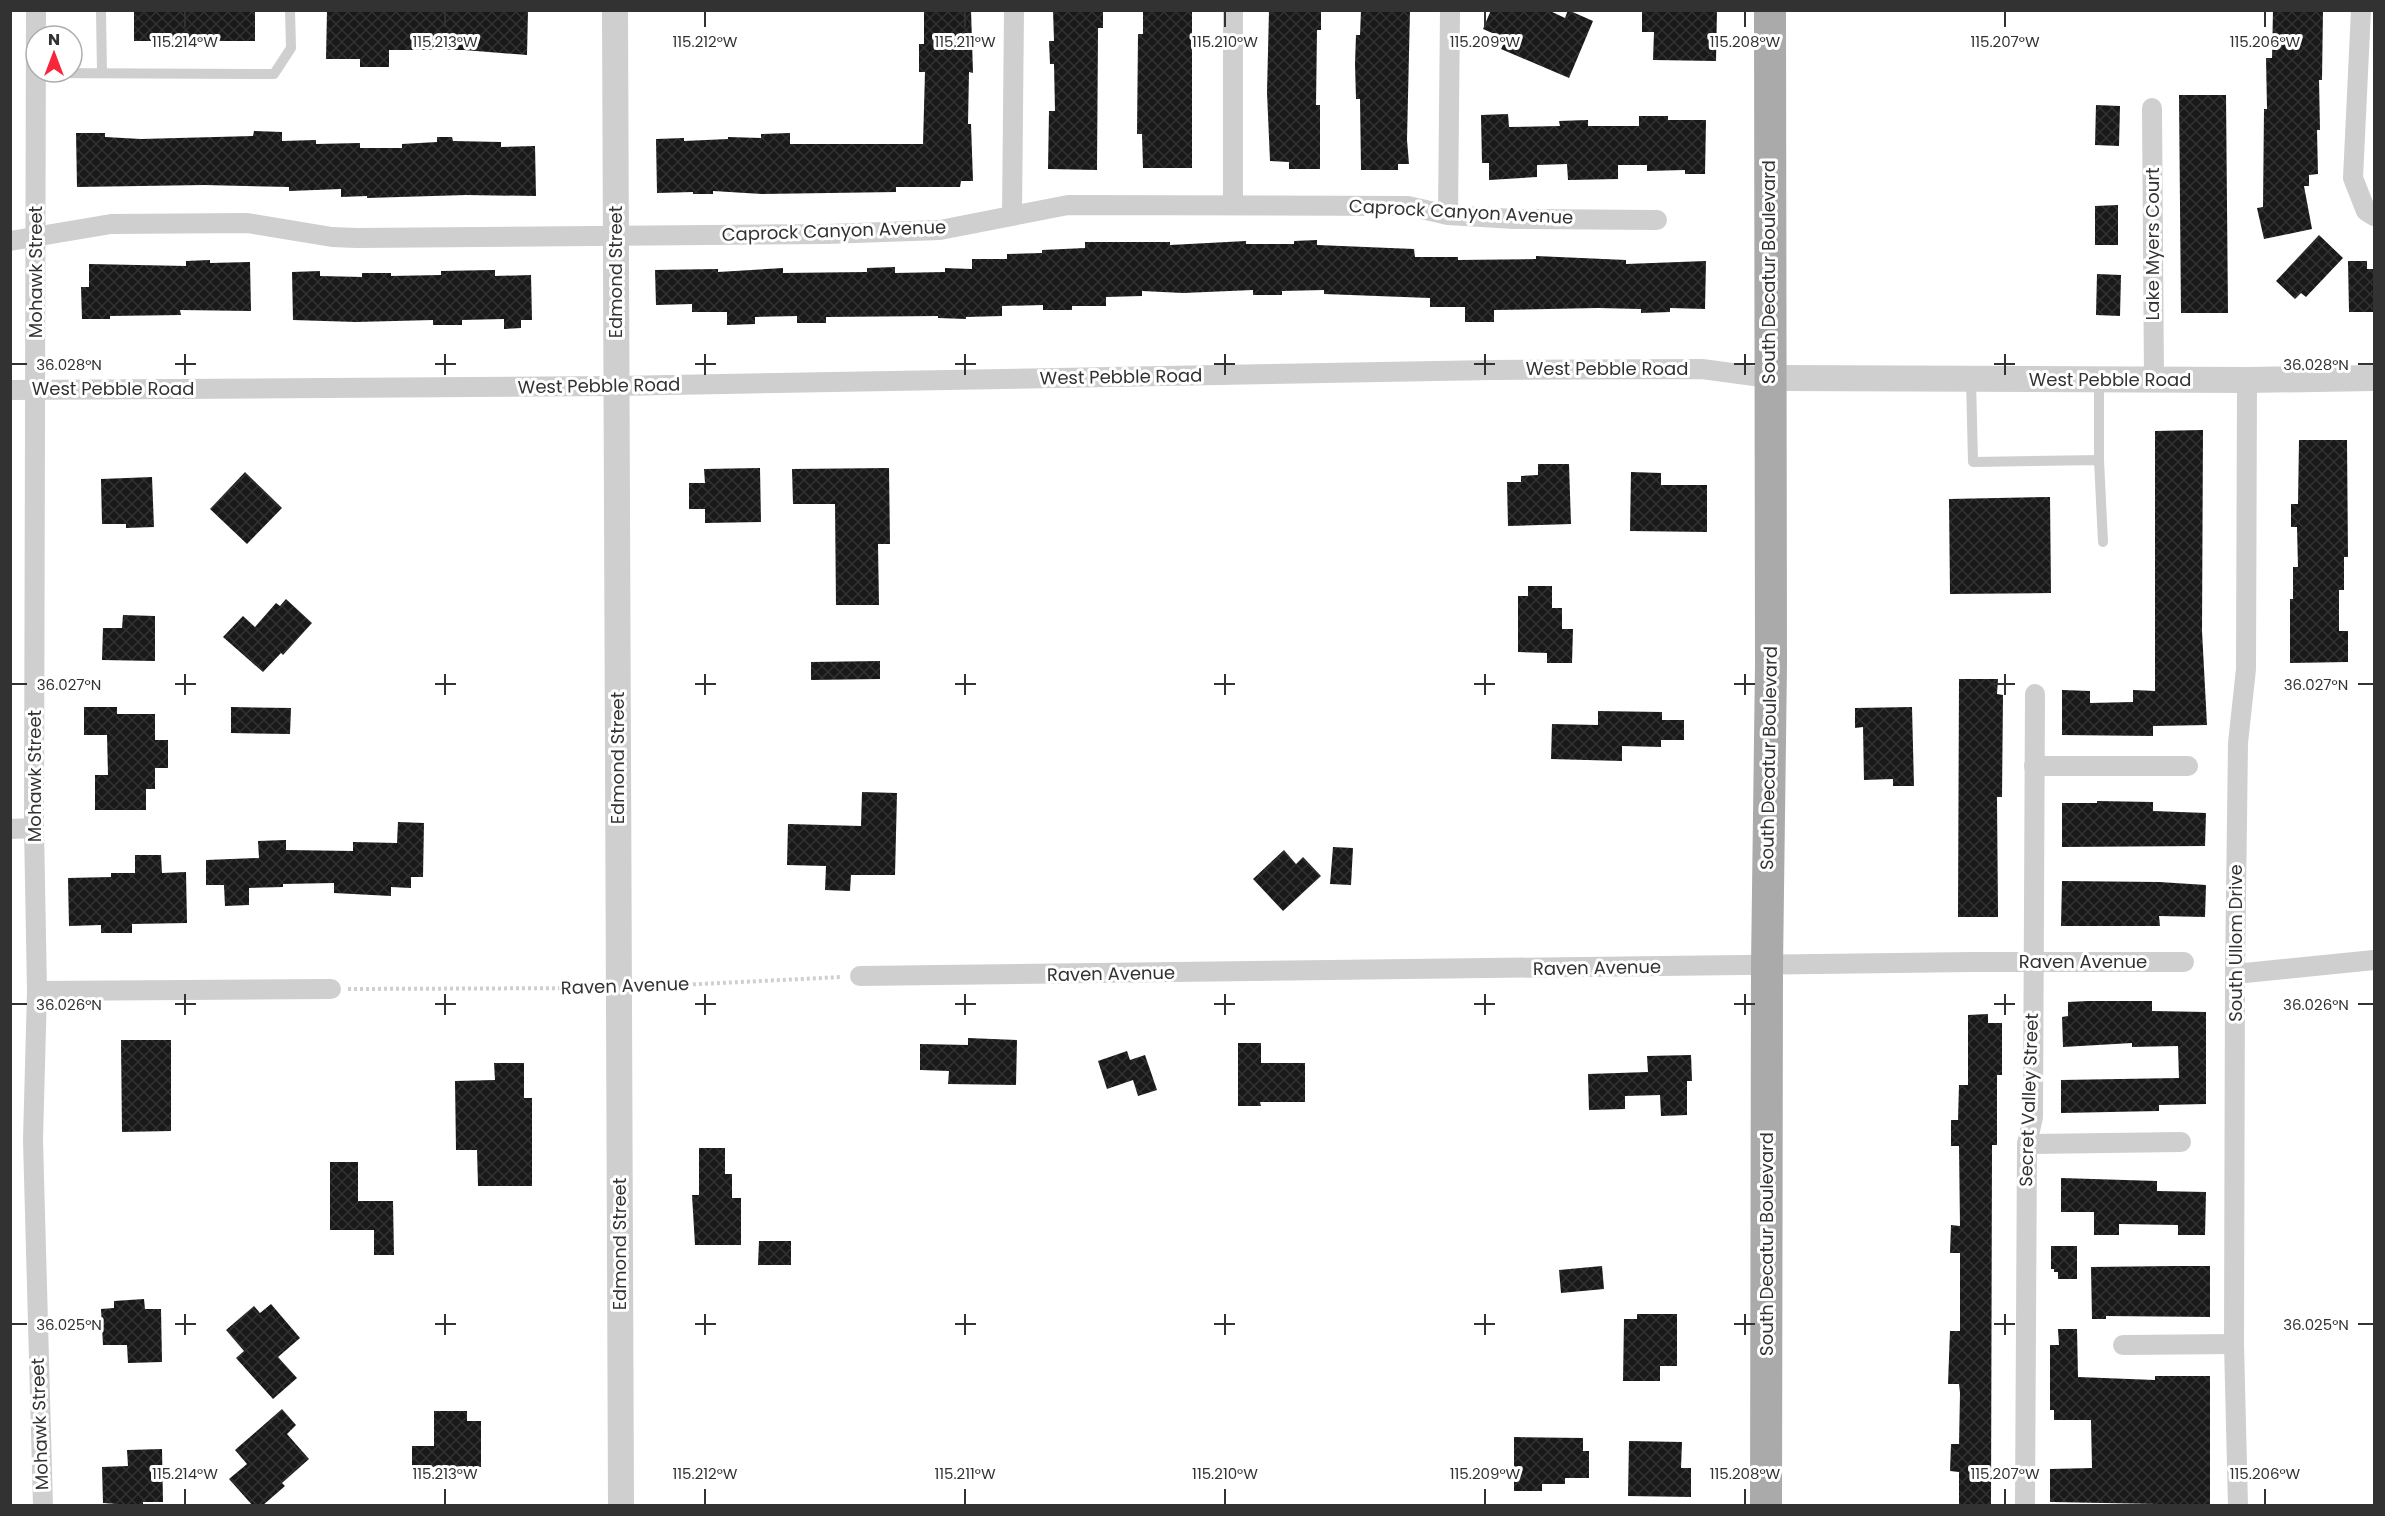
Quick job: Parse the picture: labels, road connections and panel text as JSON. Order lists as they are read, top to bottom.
{
  "streets": {
    "main road": ["South Decatur Boulevard"],
    "street": [
      "Caprock Canyon Avenue",
      "Lake Myers Court",
      "Mohawk Street",
      "Edmond Street",
      "West Pebble Road",
      "South Ullom Drive",
      "Raven Avenue",
      "Secret Valley Street"
    ]
  },
  "crossings": [
    ["Caprock Canyon Avenue", "Mohawk Street"],
    ["Caprock Canyon Avenue", "Edmond Street"],
    ["Lake Myers Court", "West Pebble Road"],
    ["Mohawk Street", "West Pebble Road"],
    ["Edmond Street", "West Pebble Road"],
    ["Edmond Street", "Raven Avenue"],
    ["South Decatur Boulevard", "West Pebble Road"],
    ["South Decatur Boulevard", "Raven Avenue"],
    ["West Pebble Road", "South Ullom Drive"],
    ["Raven Avenue", "Secret Valley Street"]
  ],
  "north": "top",
  "coordinates": [
    "115.214°W",
    "115.213°W",
    "115.212°W",
    "115.211°W",
    "115.210°W",
    "115.209°W",
    "115.208°W",
    "115.207°W",
    "115.206°W",
    "36.028°N",
    "36.027°N",
    "36.026°N",
    "36.025°N"
  ]
}
